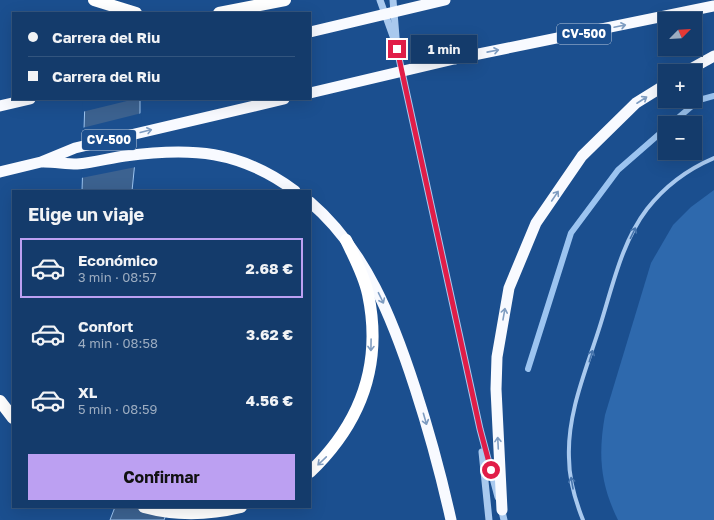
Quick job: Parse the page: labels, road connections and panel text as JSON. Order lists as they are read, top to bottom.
{
  "streets": {
    "highway": ["CV-500"]
  },
  "north": "top right",
  "page": {
    "map_buttons": ["+", "−"],
    "banner": ["Carrera del Riu", "Carrera del Riu"],
    "bubble": "1 min",
    "heading": "Elige un viaje",
    "list": [
      {
        "name": "Económico",
        "note": "3 min · 08:57",
        "value": "2.68 €"
      },
      {
        "name": "Confort",
        "note": "4 min · 08:58",
        "value": "3.62 €"
      },
      {
        "name": "XL",
        "note": "5 min · 08:59",
        "value": "4.56 €"
      }
    ],
    "buttons": "Confirmar"
  }
}
